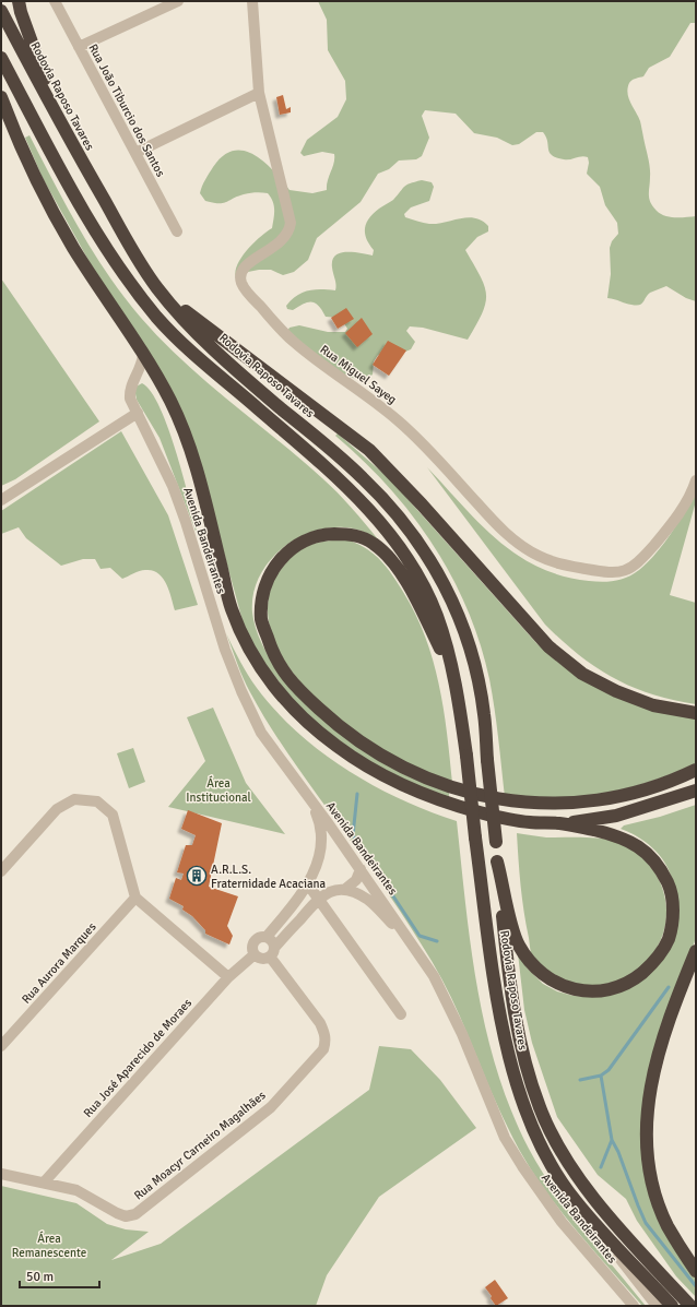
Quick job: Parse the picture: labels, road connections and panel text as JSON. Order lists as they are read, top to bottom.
{
  "streets": {
    "highway": ["Rodovia Raposo Tavares"],
    "street": [
      "Rua João Tiburcio dos Santos",
      "Rua Miguel Sayeg",
      "Avenida Bandeirantes",
      "Rua Aurora Marques",
      "Rua José Aparecido de Moraes",
      "Rua Moacyr Carneiro Magalhães"
    ]
  },
  "crossings": [
    ["Rua José Aparecido de Moraes", "Rua Moacyr Carneiro Magalhães"]
  ],
  "parks": ["Área Institucional", "Área Remanescente"],
  "places": {
    "building": ["A.R.L.S. Fraternidade Acaciana"]
  },
  "scale_bar": "50 m"
}
